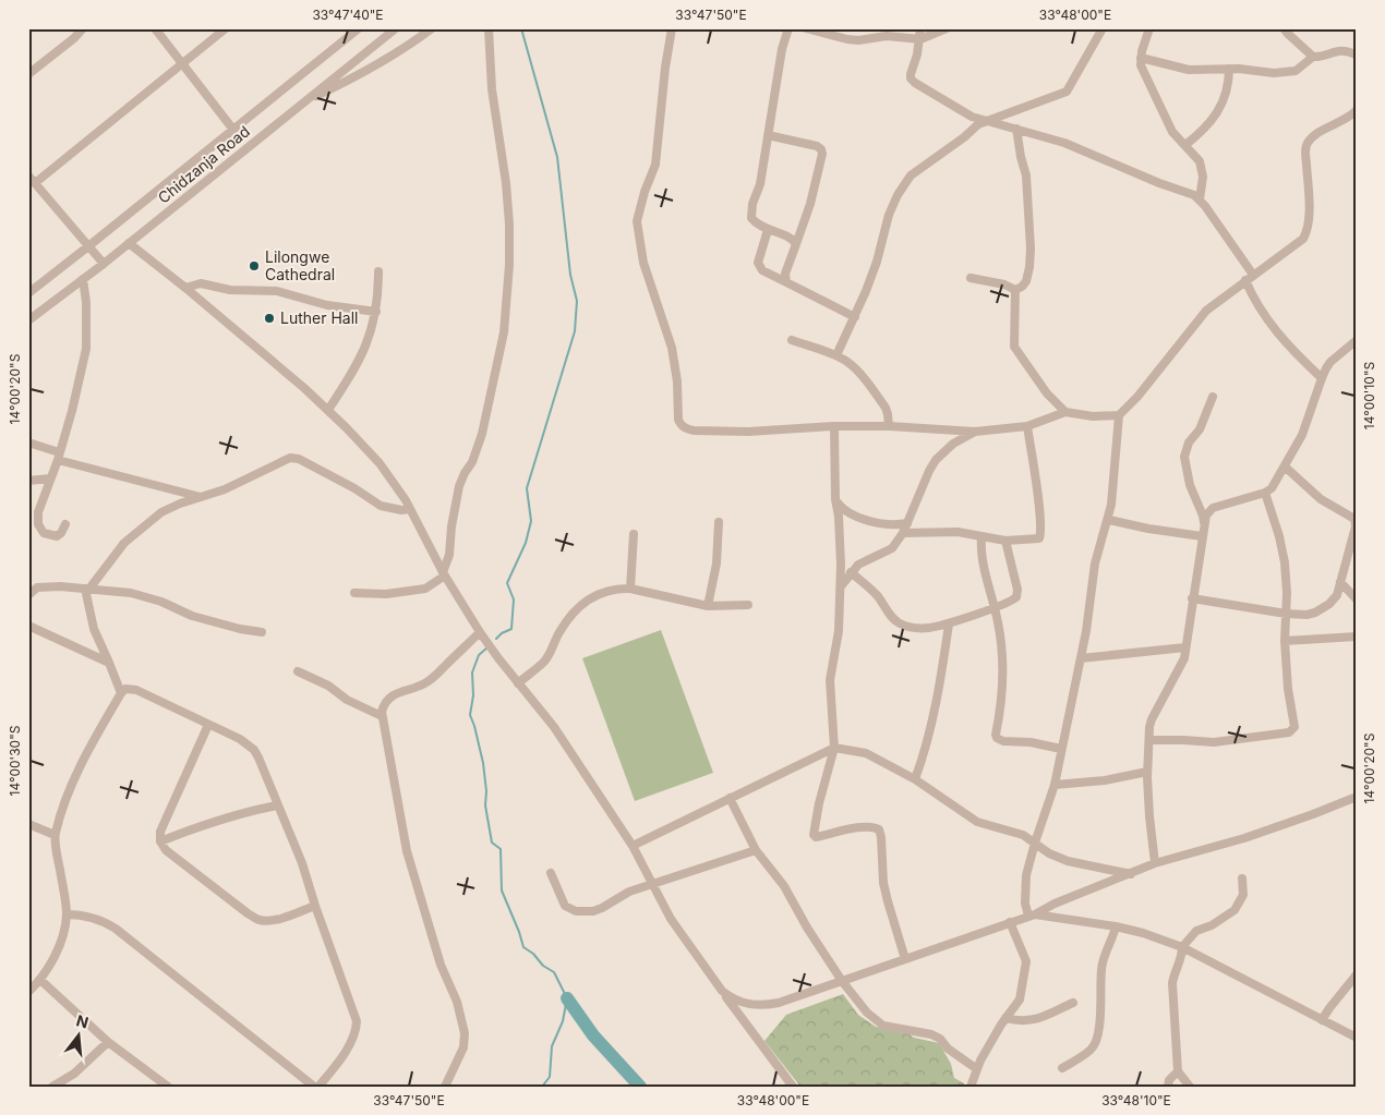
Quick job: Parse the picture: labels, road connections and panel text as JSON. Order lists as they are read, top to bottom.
{
  "streets": {
    "street": ["Chidzanja Road"]
  },
  "places": ["Lilongwe Cathedral", "Luther Hall"],
  "north": "top",
  "coordinates": [
    "33°47'40\"E",
    "33°47'50\"E",
    "33°48'00\"E",
    "14°00'20\"S",
    "14°00'10\"S",
    "14°00'30\"S",
    "33°48'10\"E"
  ]
}
